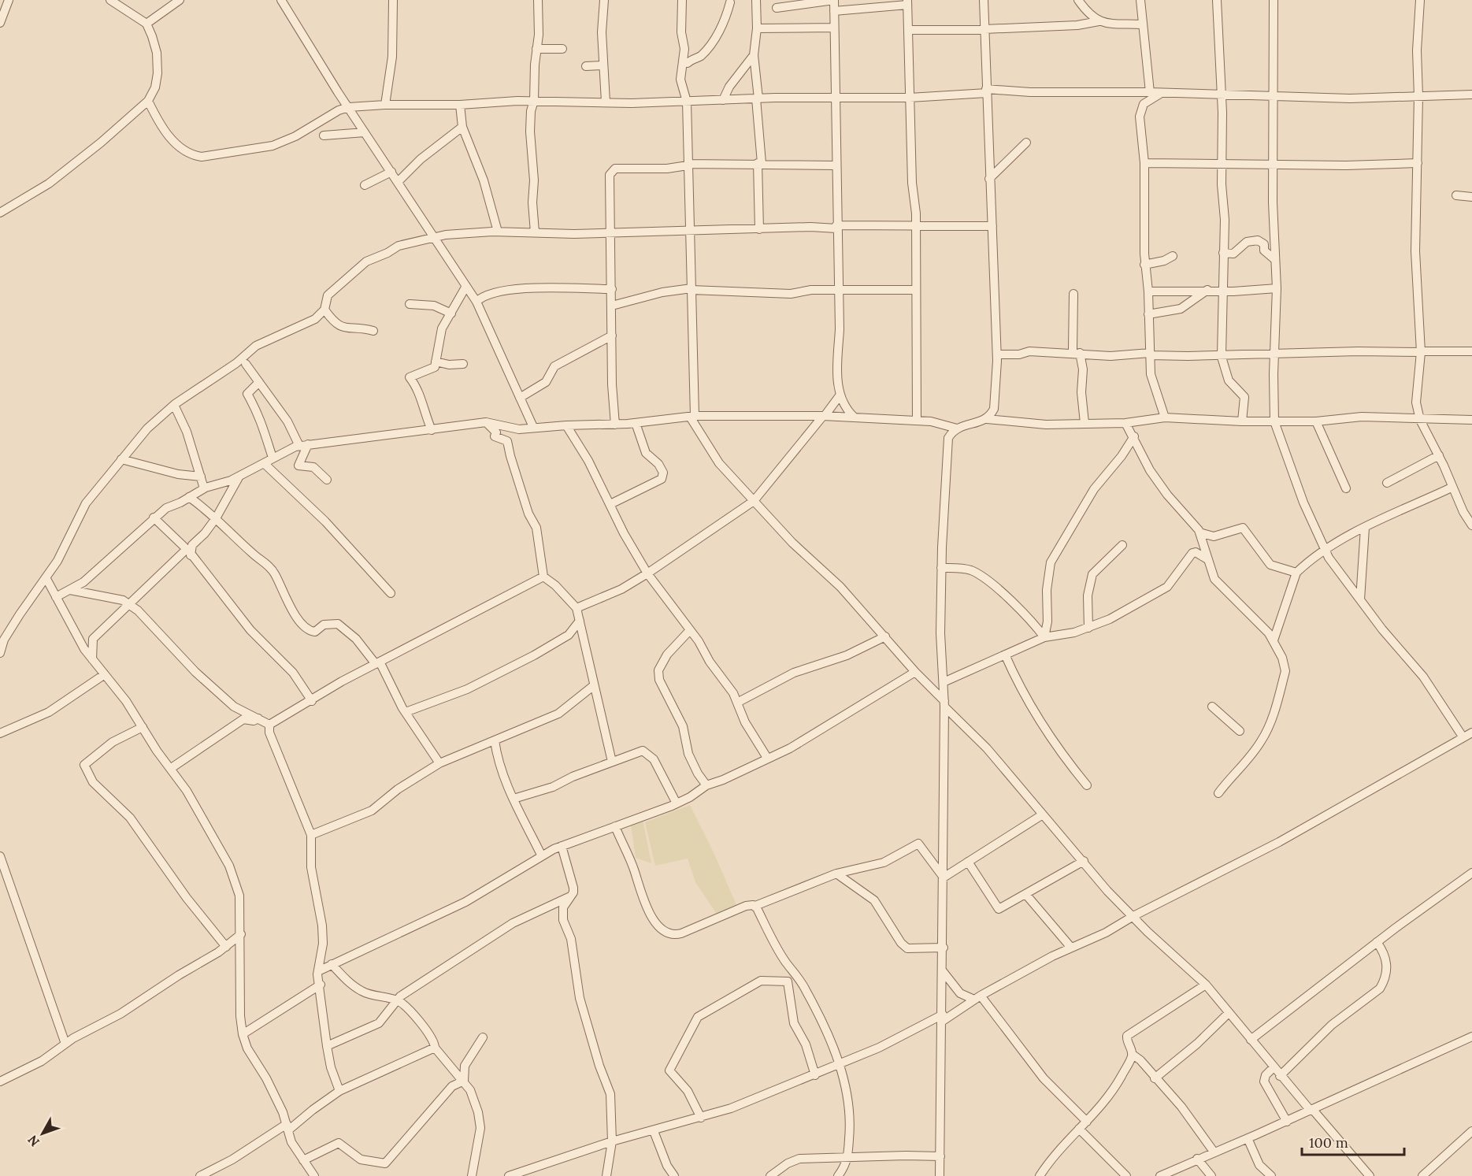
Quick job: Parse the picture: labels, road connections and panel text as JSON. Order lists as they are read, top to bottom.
{
  "scale_bar": "100 m",
  "north": "bottom left"
}
